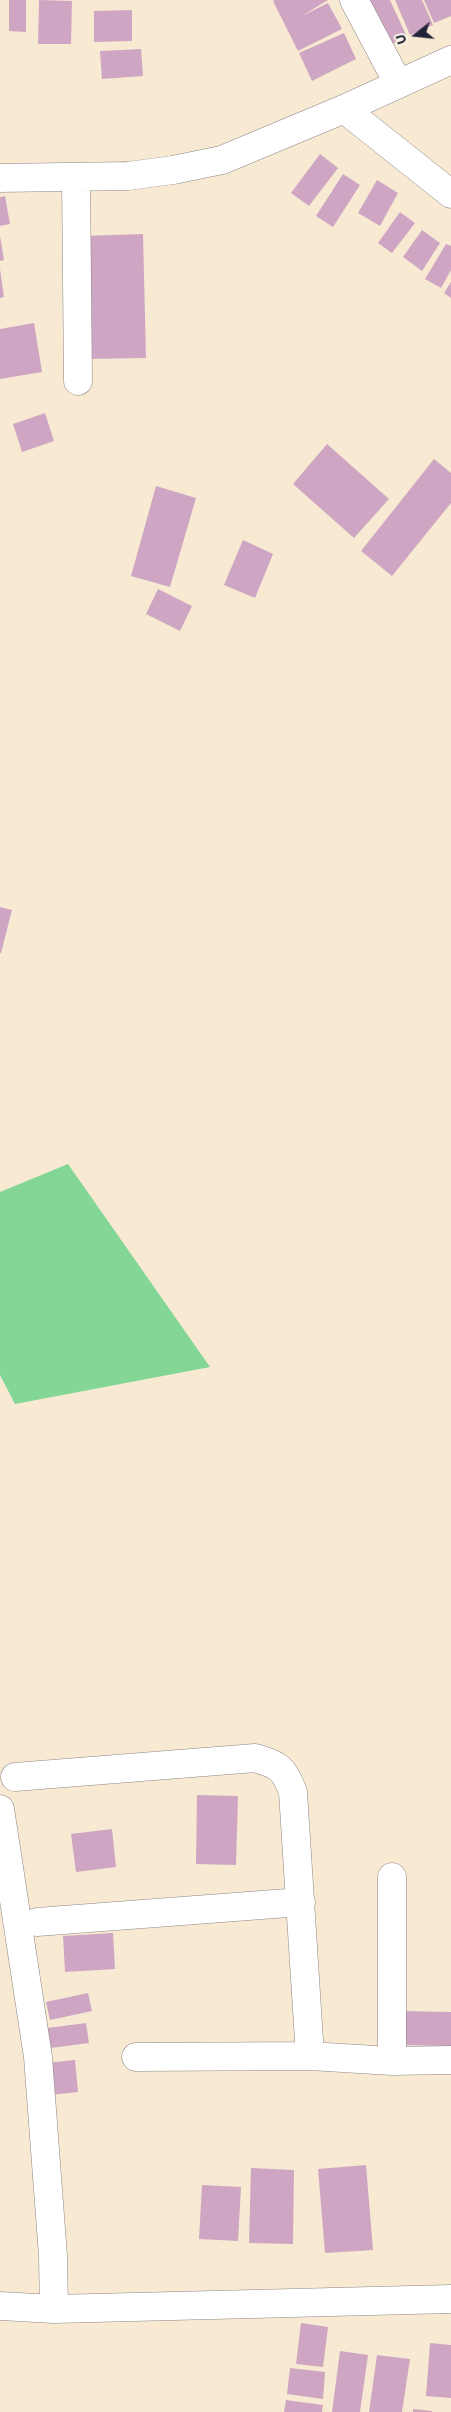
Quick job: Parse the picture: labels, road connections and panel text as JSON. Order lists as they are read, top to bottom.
{
  "north": "left"
}
